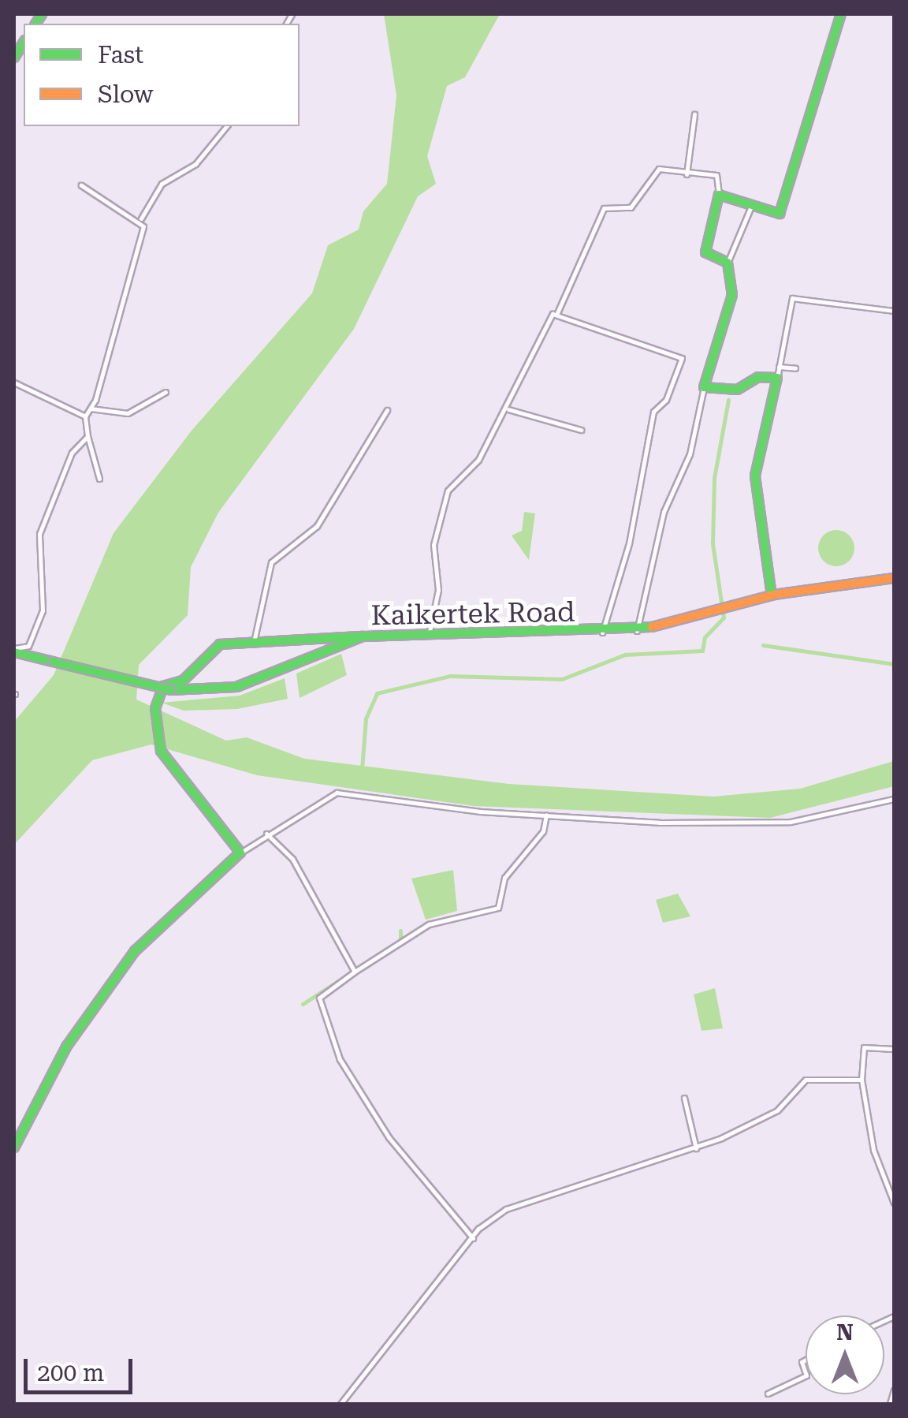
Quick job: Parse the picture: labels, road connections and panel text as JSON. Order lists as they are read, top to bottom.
{
  "streets": {
    "street": ["Kaikertek Road"]
  },
  "legend": ["Fast", "Slow"],
  "scale_bar": "200 m",
  "north": "top"
}
